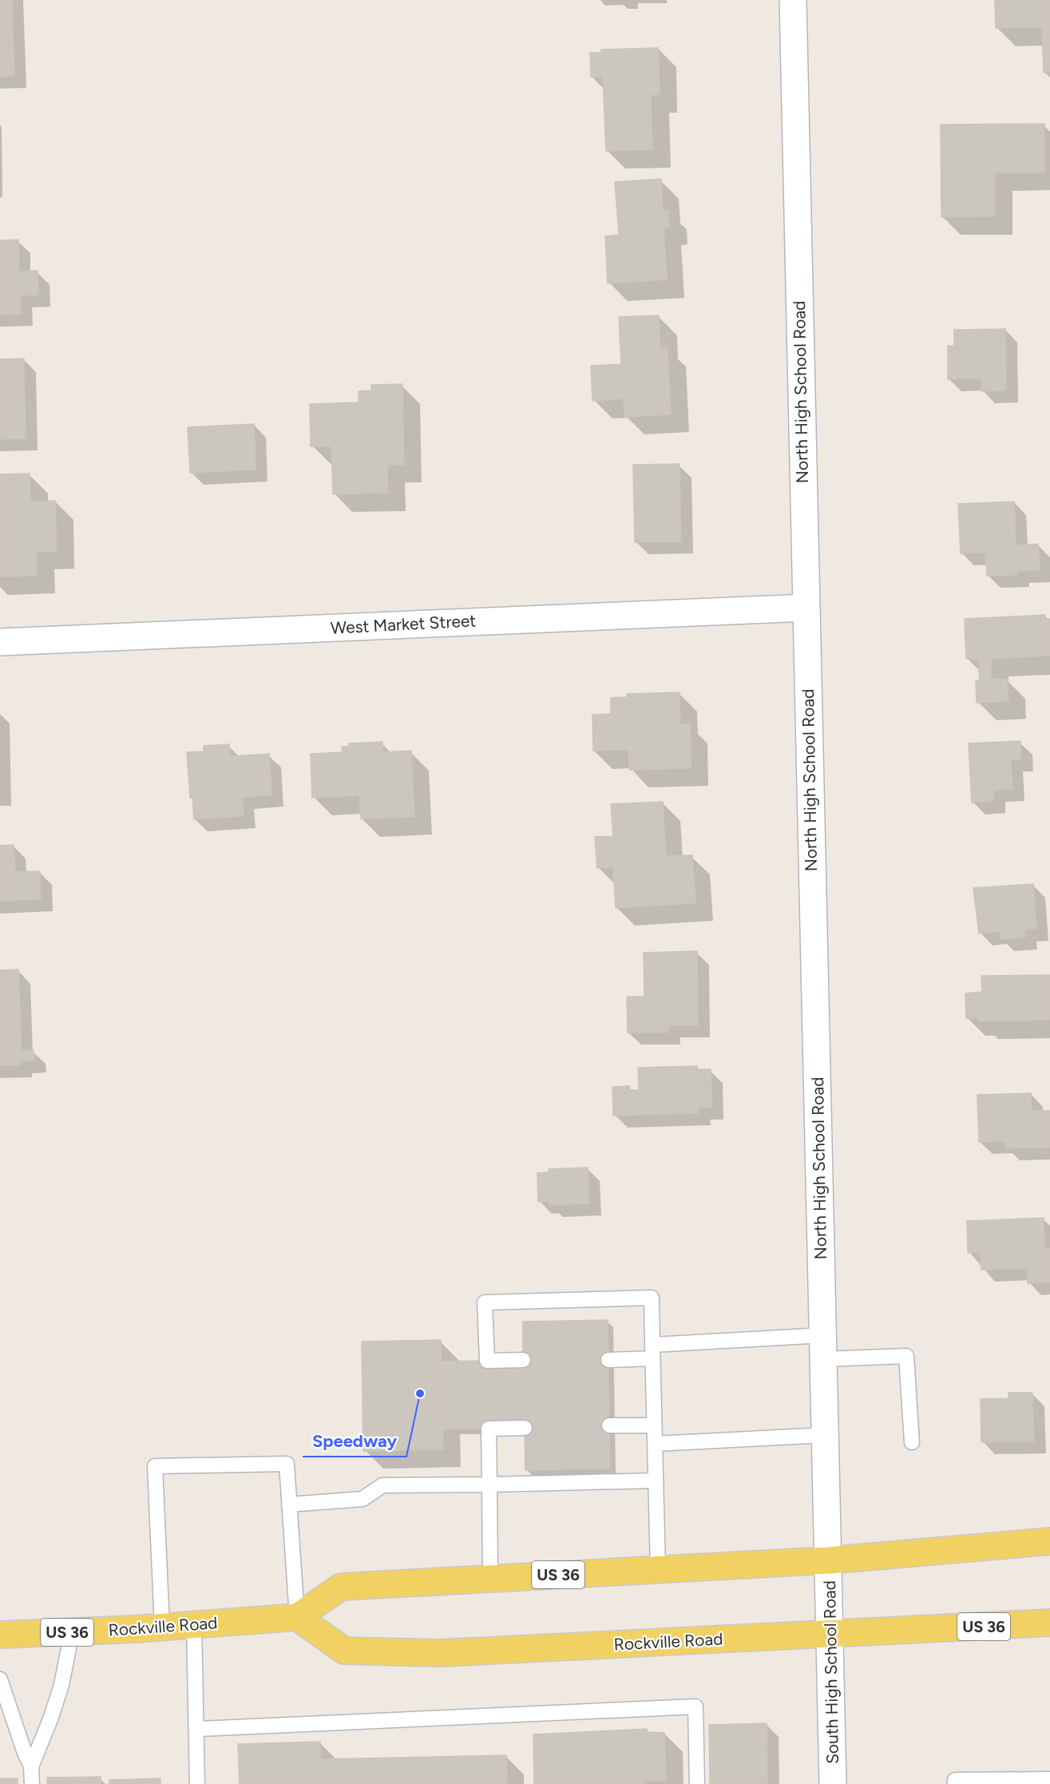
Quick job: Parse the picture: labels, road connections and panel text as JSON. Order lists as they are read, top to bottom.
{
  "streets": {
    "main road": ["US 36", "Rockville Road"],
    "street": ["North High School Road", "West Market Street", "South High School Road"]
  },
  "crossings": [
    ["North High School Road", "West Market Street"],
    ["North High School Road", "US 36"],
    ["North High School Road", "South High School Road"],
    ["US 36", "Rockville Road"],
    ["US 36", "South High School Road"],
    ["Rockville Road", "South High School Road"]
  ],
  "places": ["Speedway"]
}
